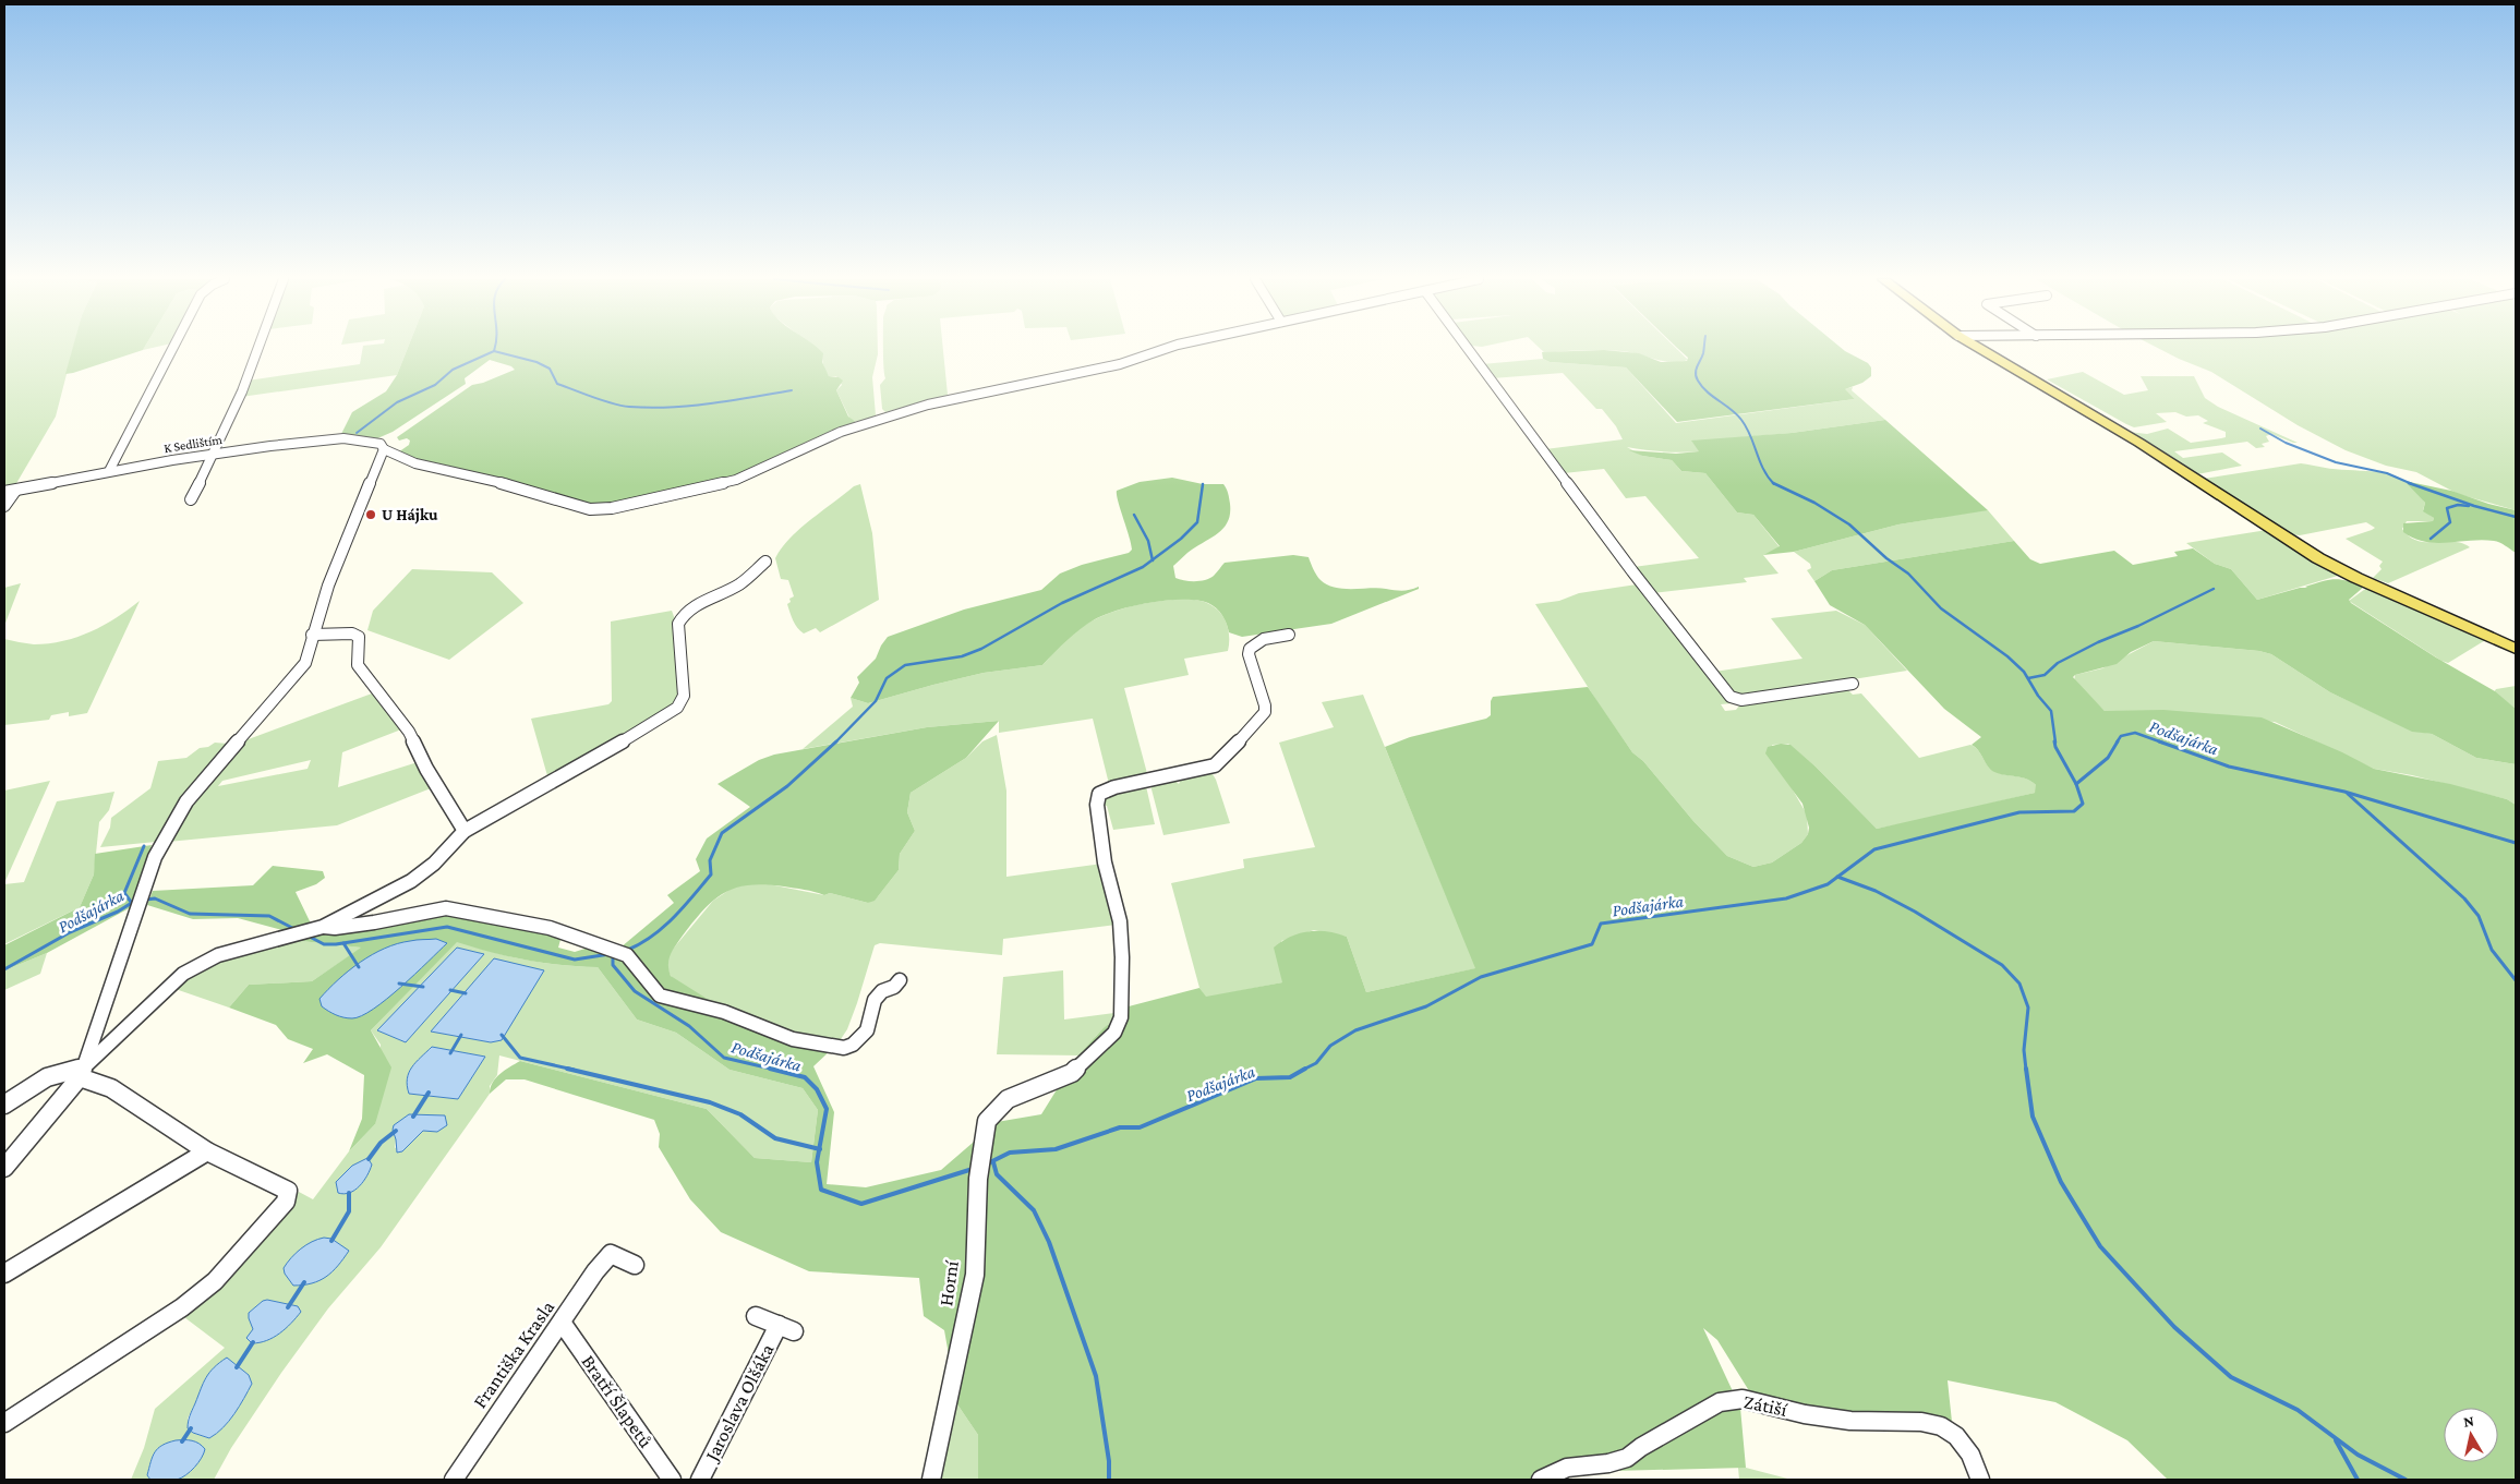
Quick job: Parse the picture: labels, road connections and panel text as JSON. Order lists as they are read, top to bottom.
{
  "streets": {
    "street": [
      "K Sedlištím",
      "Horní",
      "Františka Krasla",
      "Bratří Šlapetů",
      "Jaroslava Olšáka",
      "Zátiší"
    ]
  },
  "crossings": [
    ["Františka Krasla", "Bratří Šlapetů"]
  ],
  "water": ["Podšajárka"],
  "places": ["U Hájku"],
  "north": "top"
}
